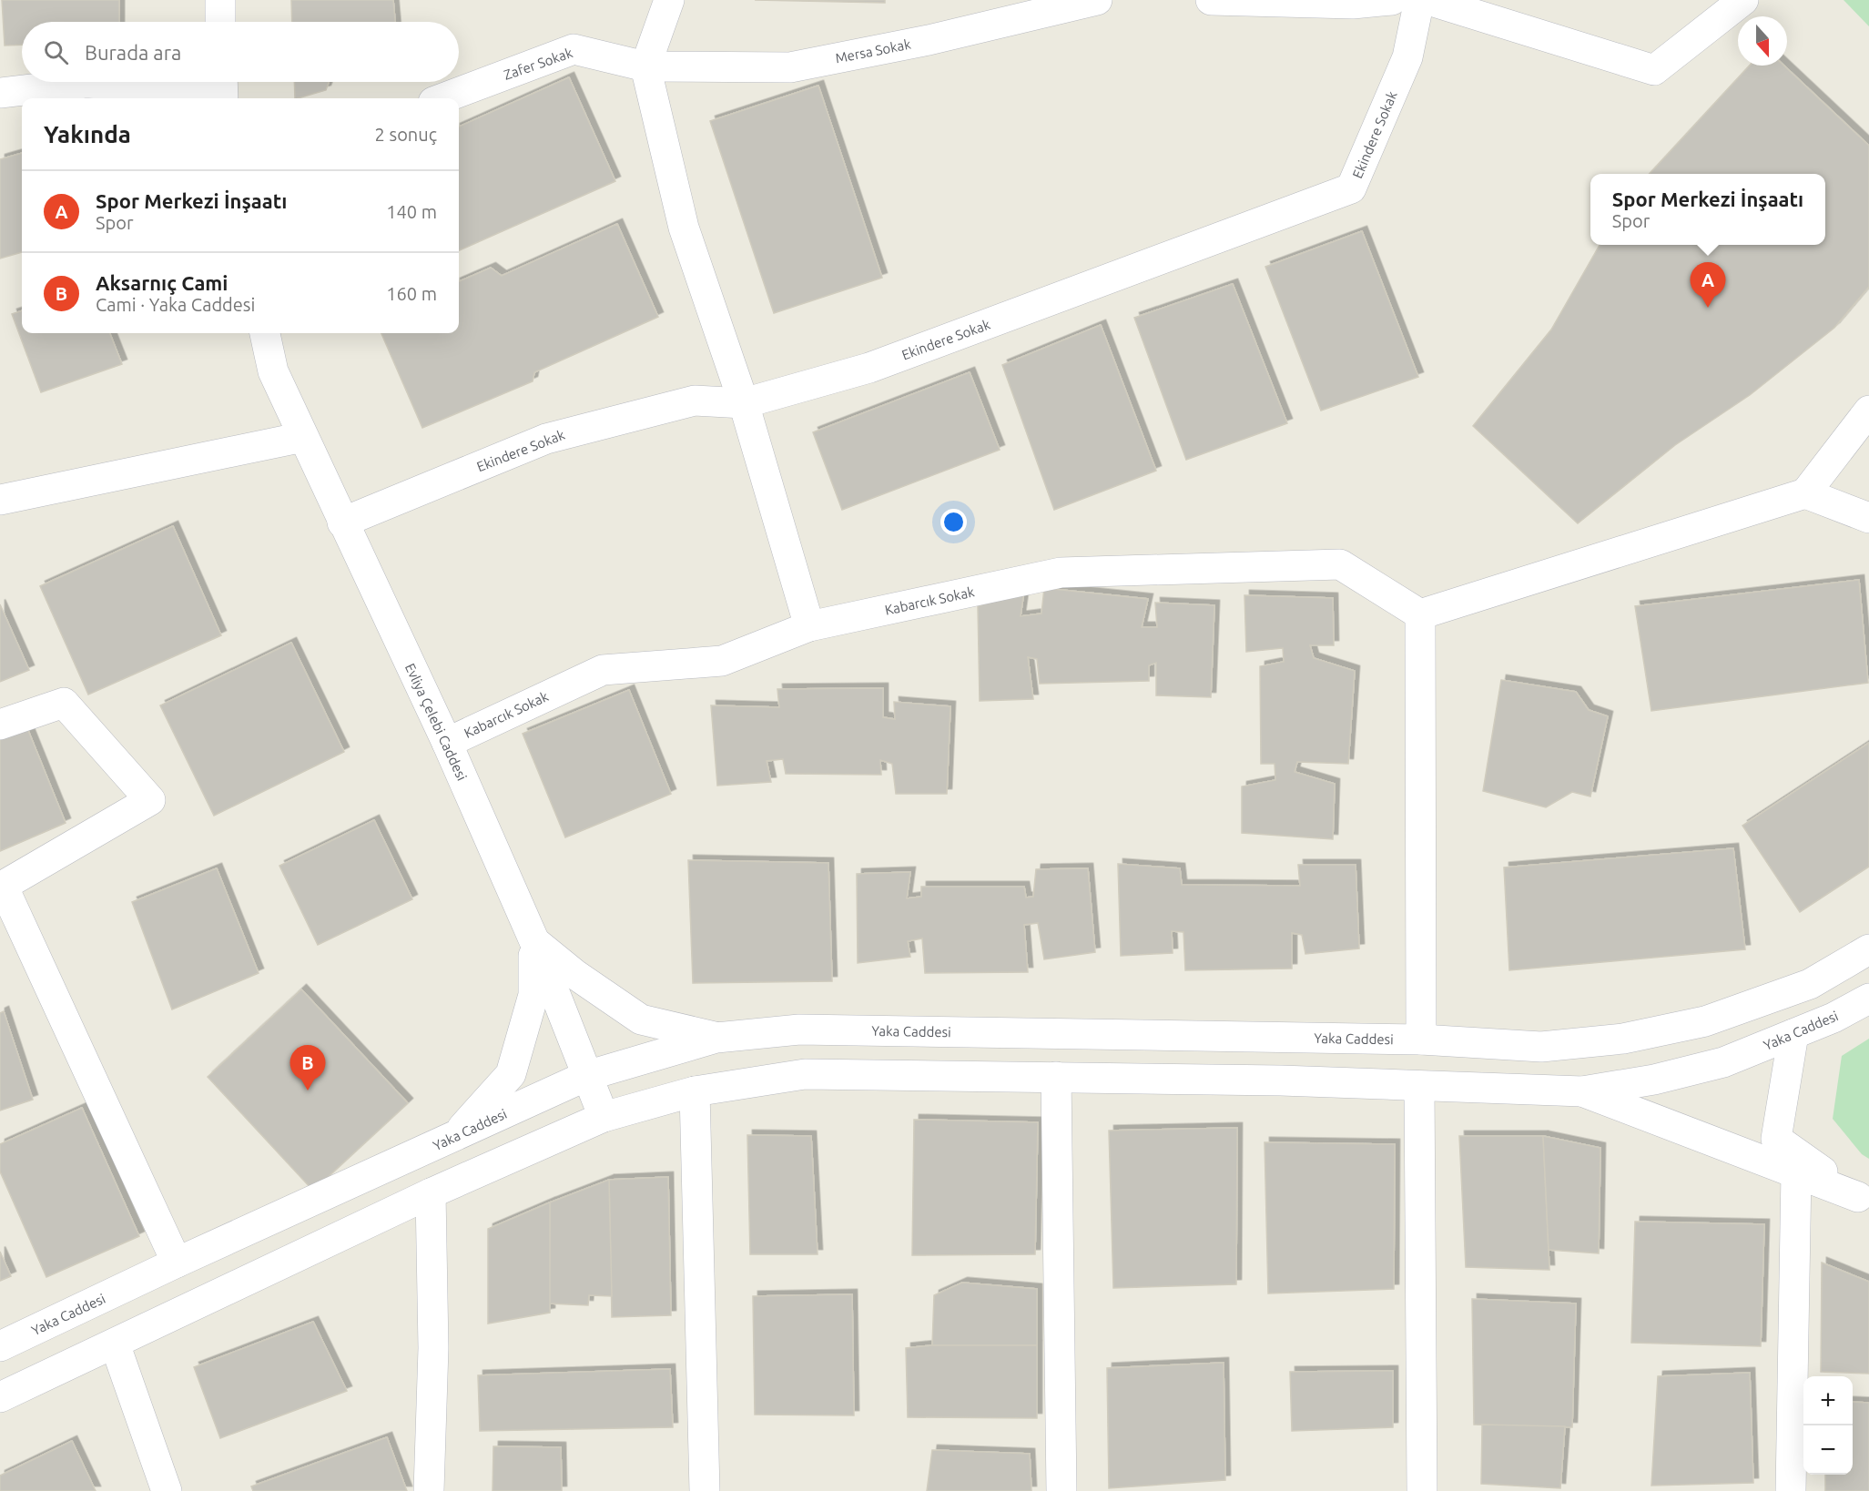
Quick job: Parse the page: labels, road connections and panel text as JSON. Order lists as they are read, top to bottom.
{
  "streets": {
    "street": [
      "Mersa Sokak",
      "Zafer Sokak",
      "Ekindere Sokak",
      "Kabarcık Sokak",
      "Evliya Çelebi Caddesi",
      "Yaka Caddesi"
    ]
  },
  "crossings": [
    ["Mersa Sokak", "Zafer Sokak"],
    ["Ekindere Sokak", "Evliya Çelebi Caddesi"],
    ["Kabarcık Sokak", "Evliya Çelebi Caddesi"],
    ["Evliya Çelebi Caddesi", "Yaka Caddesi"]
  ],
  "north": "bottom",
  "page": {
    "search": "Burada ara",
    "heading": ["Yakında", "2 sonuç"],
    "list": [
      {
        "mark": "A",
        "name": "Spor Merkezi İnşaatı",
        "note": "Spor",
        "value": "140 m"
      },
      {
        "mark": "B",
        "name": "Aksarnıç Cami",
        "note": "Cami · Yaka Caddesi",
        "value": "160 m"
      }
    ],
    "popup": ["Spor Merkezi İnşaatı", "Spor"],
    "pins": ["A", "B"],
    "map_buttons": ["+", "−"]
  }
}
